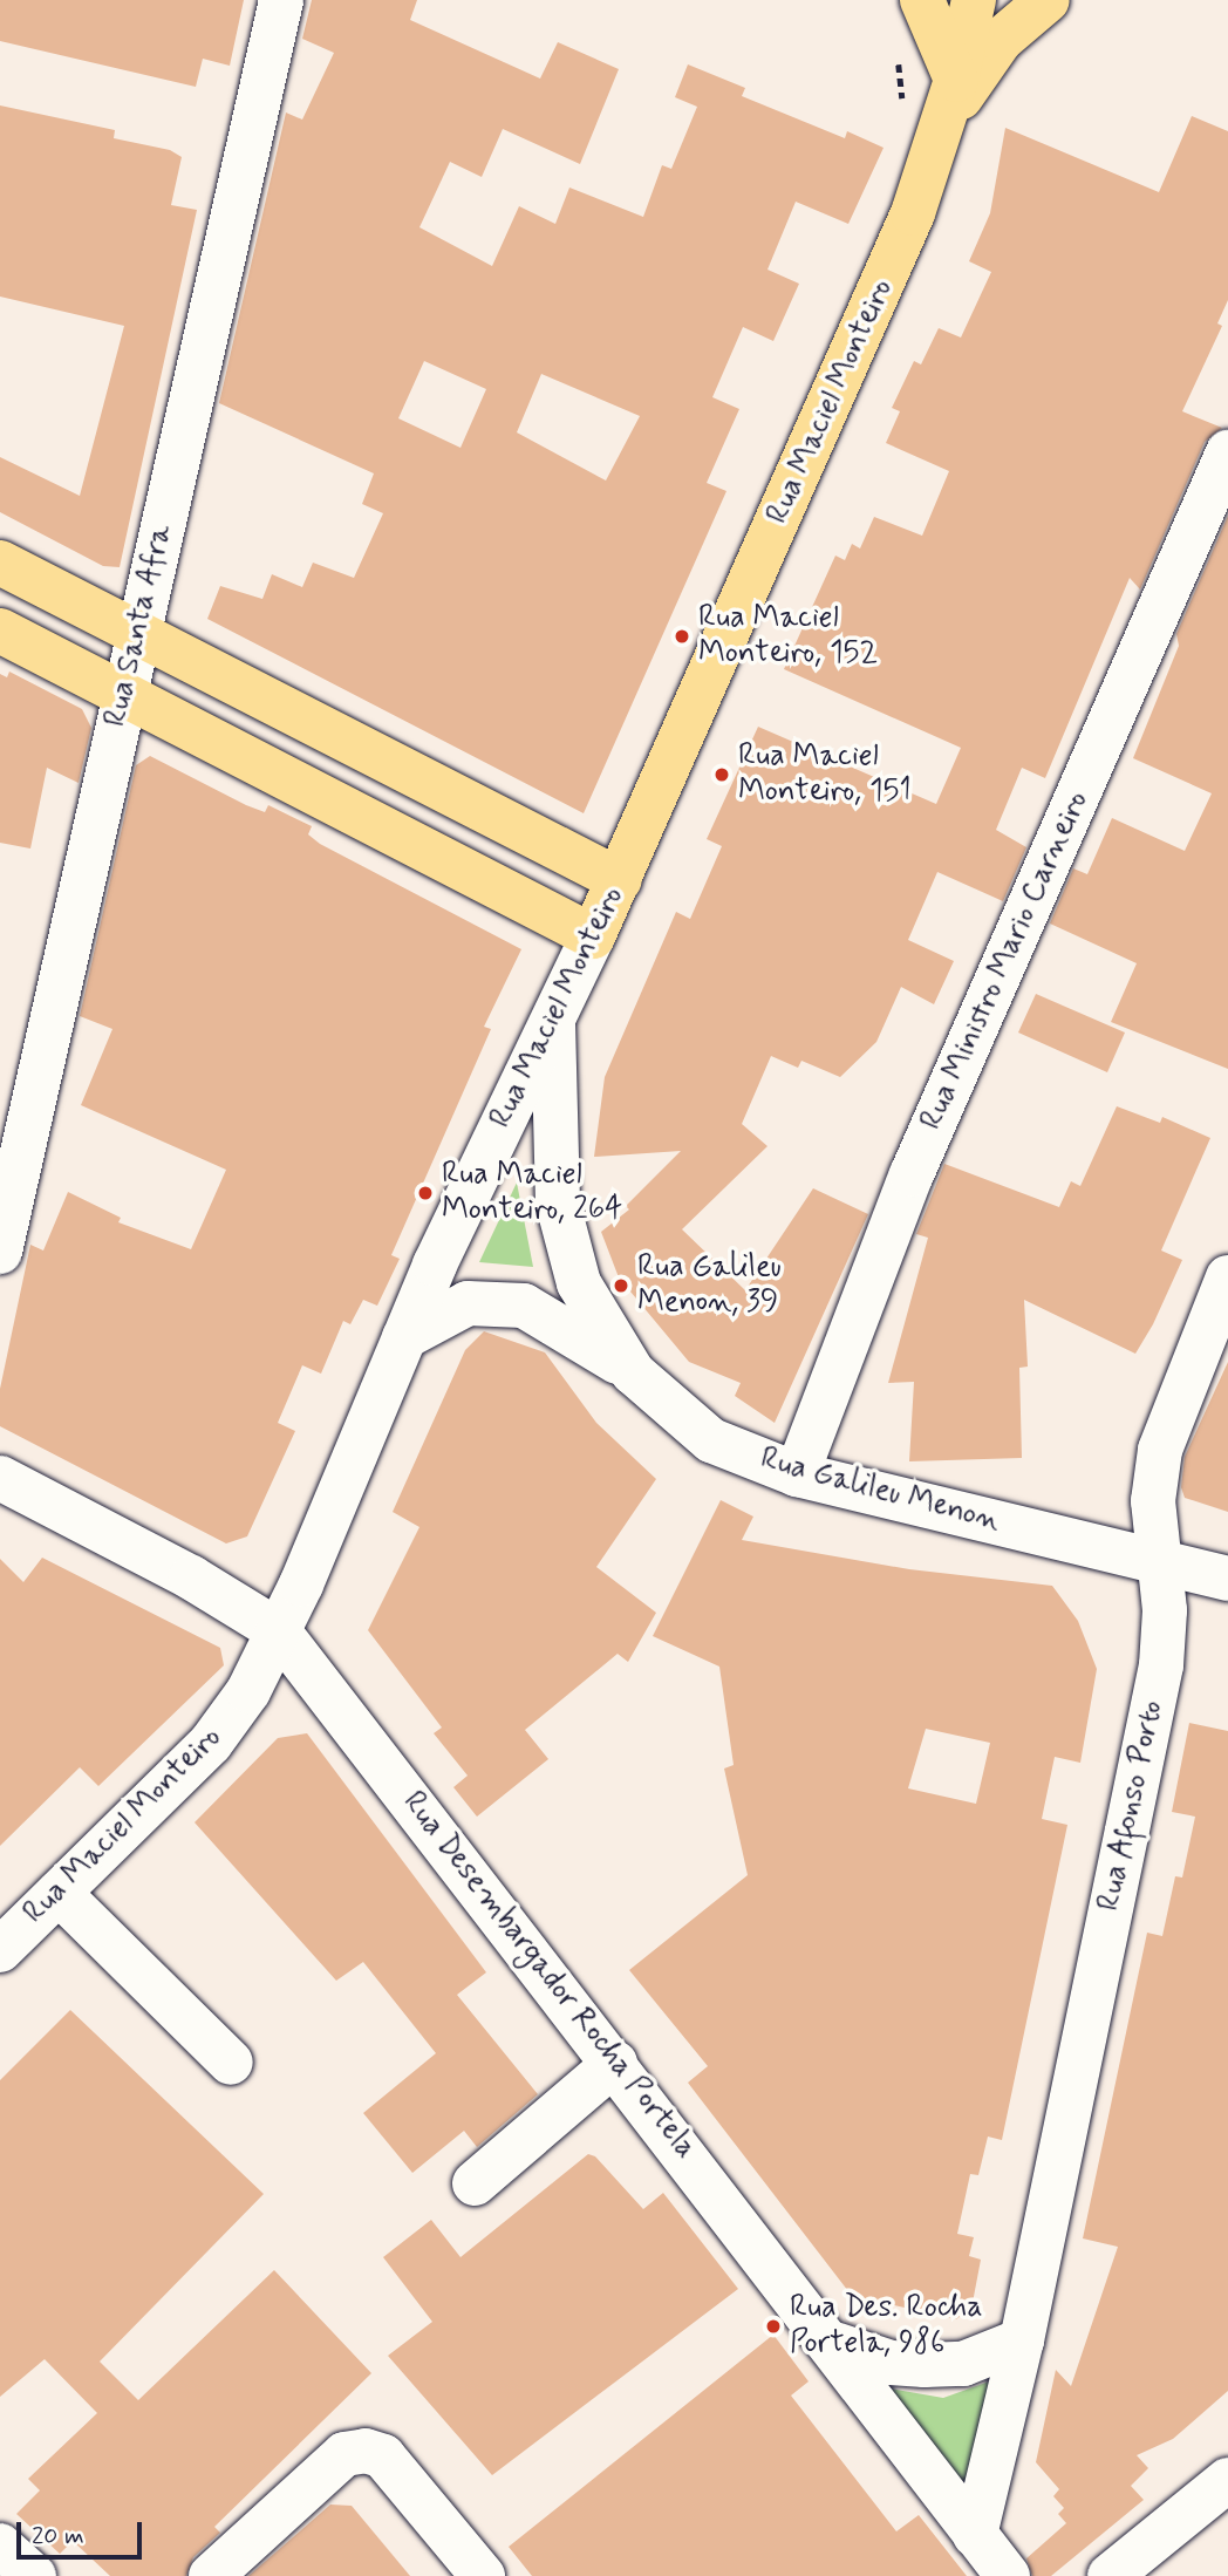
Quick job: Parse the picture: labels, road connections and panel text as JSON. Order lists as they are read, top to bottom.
{
  "streets": {
    "main road": ["Rua Maciel Monteiro"],
    "street": [
      "Rua Santa Afra",
      "Rua Ministro Mario Carneiro",
      "Rua Galileu Menon",
      "Rua Afonso Porto",
      "Rua Desembargador Rocha Portela"
    ]
  },
  "crossings": [
    ["Rua Maciel Monteiro", "Rua Galileu Menon"],
    ["Rua Maciel Monteiro", "Rua Desembargador Rocha Portela"],
    ["Rua Ministro Mario Carneiro", "Rua Galileu Menon"],
    ["Rua Galileu Menon", "Rua Afonso Porto"],
    ["Rua Afonso Porto", "Rua Desembargador Rocha Portela"]
  ],
  "places": [
    "Rua Maciel Monteiro, 152",
    "Rua Maciel Monteiro, 151",
    "Rua Maciel Monteiro, 264",
    "Rua Galileu Menon, 39",
    "Rua Des. Rocha Portela, 986"
  ],
  "scale_bar": "20 m"
}
